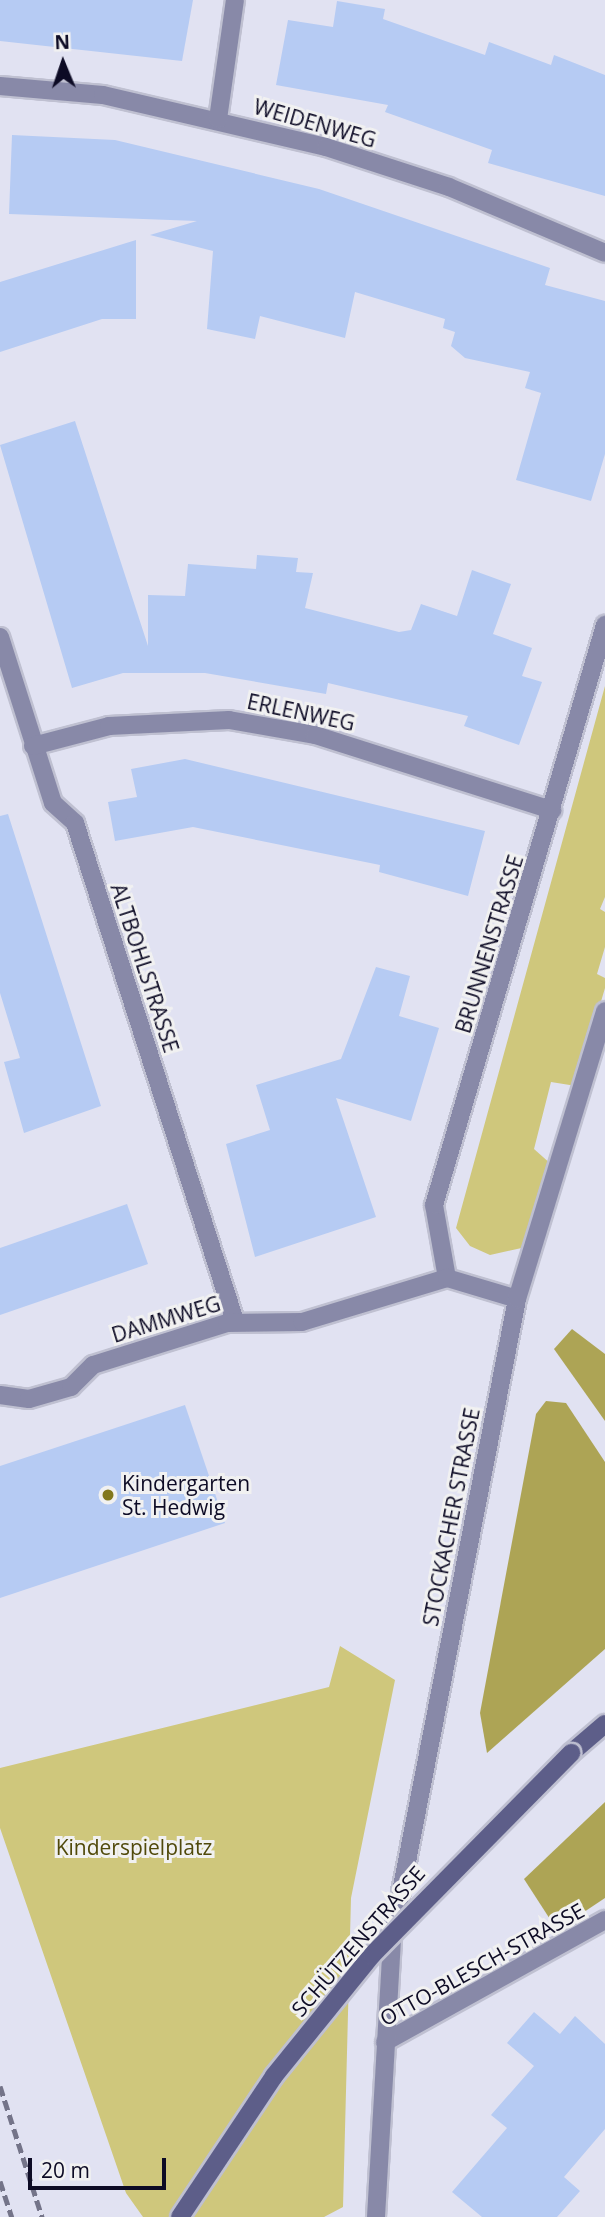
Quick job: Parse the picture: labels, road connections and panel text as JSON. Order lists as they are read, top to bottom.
{
  "streets": {
    "main road": ["SCHÜTZENSTRASSE"],
    "street": [
      "WEIDENWEG",
      "ERLENWEG",
      "BRUNNENSTRASSE",
      "ALTBOHLSTRASSE",
      "DAMMWEG",
      "STOCKACHER STRASSE",
      "OTTO-BLESCH-STRASSE"
    ]
  },
  "crossings": [
    ["ERLENWEG", "BRUNNENSTRASSE"],
    ["ERLENWEG", "ALTBOHLSTRASSE"],
    ["BRUNNENSTRASSE", "DAMMWEG"],
    ["ALTBOHLSTRASSE", "DAMMWEG"],
    ["STOCKACHER STRASSE", "OTTO-BLESCH-STRASSE"]
  ],
  "parks": ["Kinderspielplatz"],
  "places": ["Kindergarten St. Hedwig"],
  "scale_bar": "20 m",
  "north": "top"
}
